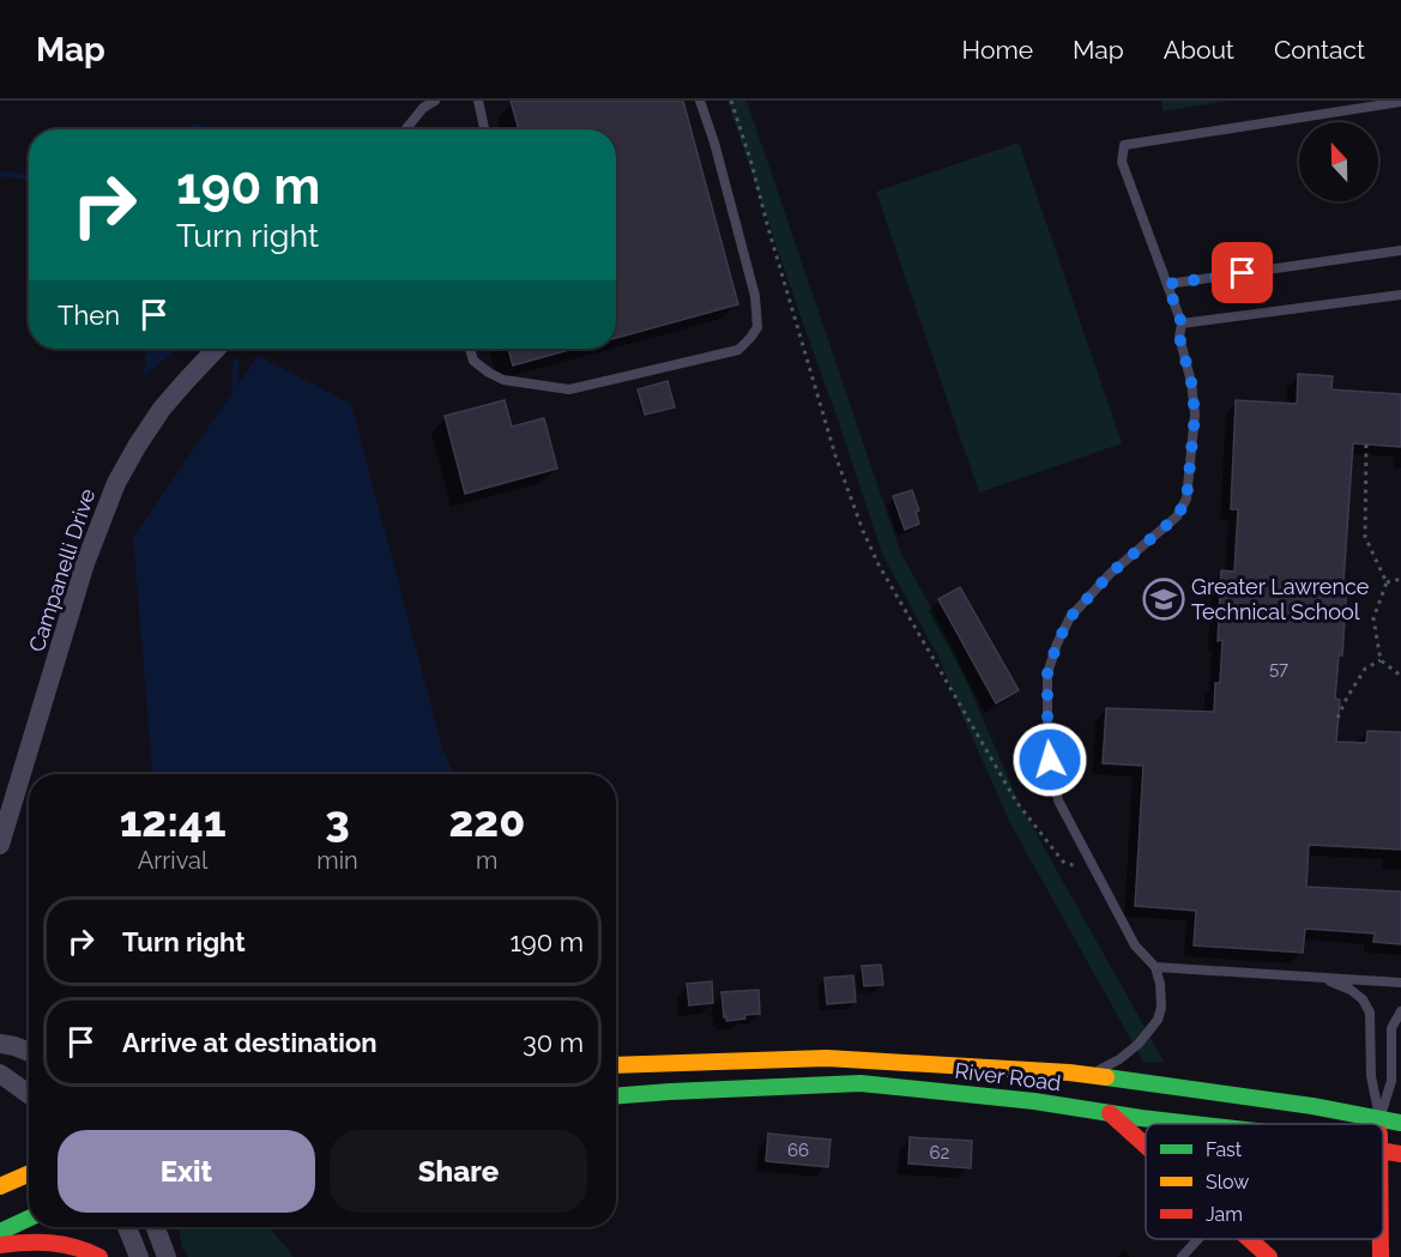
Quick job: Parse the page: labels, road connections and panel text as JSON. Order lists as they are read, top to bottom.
{
  "streets": {
    "main road": ["River Road"],
    "street": ["Campanelli Drive"]
  },
  "places": {
    "school or university": ["Greater Lawrence Technical School"]
  },
  "house_numbers": ["57", "66", "62"],
  "legend": ["Fast", "Slow", "Jam"],
  "north": "top",
  "page": {
    "header": "Map",
    "nav": [
      "Home",
      "Map",
      "About",
      "Contact"
    ],
    "turn": ["190 m", "Turn right"],
    "then": "Then",
    "eta": [
      "12:41",
      "Arrival",
      "3",
      "min",
      "220",
      "m"
    ],
    "list": [
      {
        "name": "Turn right",
        "value": "190 m"
      },
      {
        "name": "Arrive at destination",
        "value": "30 m"
      }
    ],
    "buttons": ["Exit", "Share"]
  }
}
